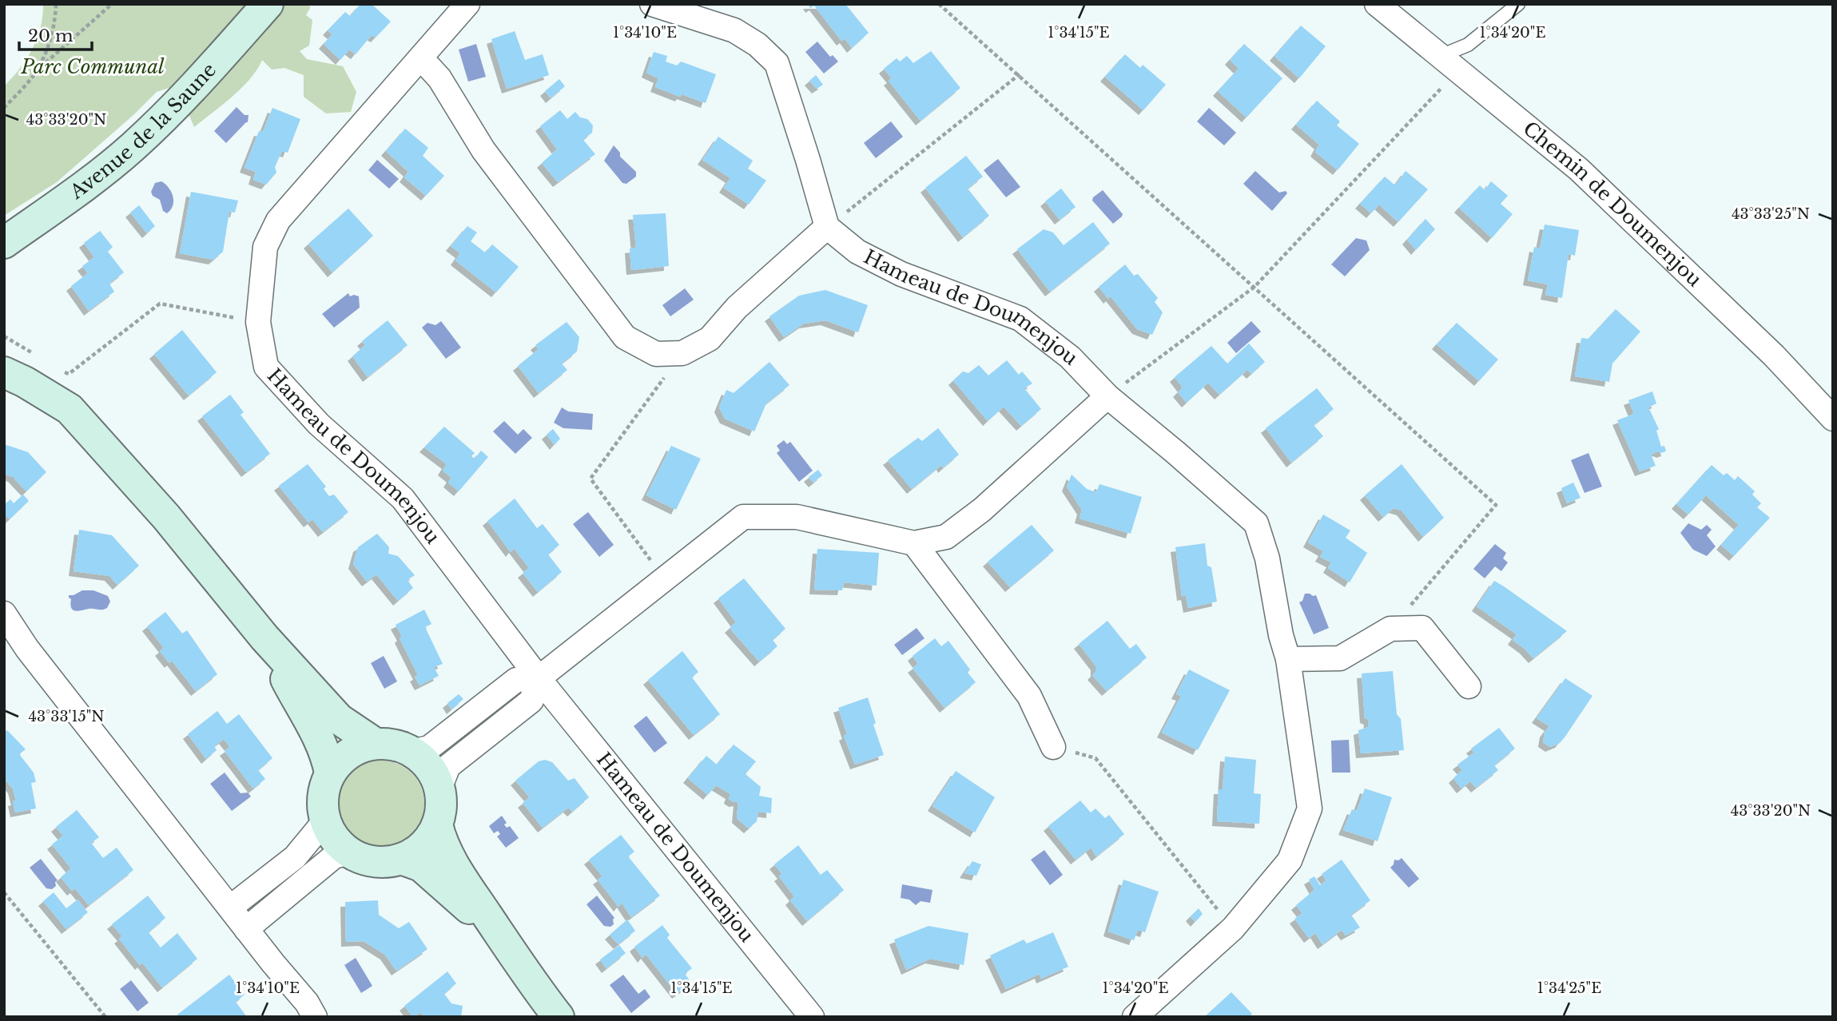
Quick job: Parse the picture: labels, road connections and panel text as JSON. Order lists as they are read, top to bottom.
{
  "streets": {
    "street": ["Avenue de la Saune", "Chemin de Doumenjou", "Hameau de Doumenjou"]
  },
  "parks": ["Parc Communal"],
  "scale_bar": "20 m",
  "coordinates": [
    "1°34'10\"E",
    "1°34'15\"E",
    "1°34'20\"E",
    "43°33'20\"N",
    "43°33'25\"N",
    "43°33'15\"N",
    "1°34'25\"E"
  ]
}
